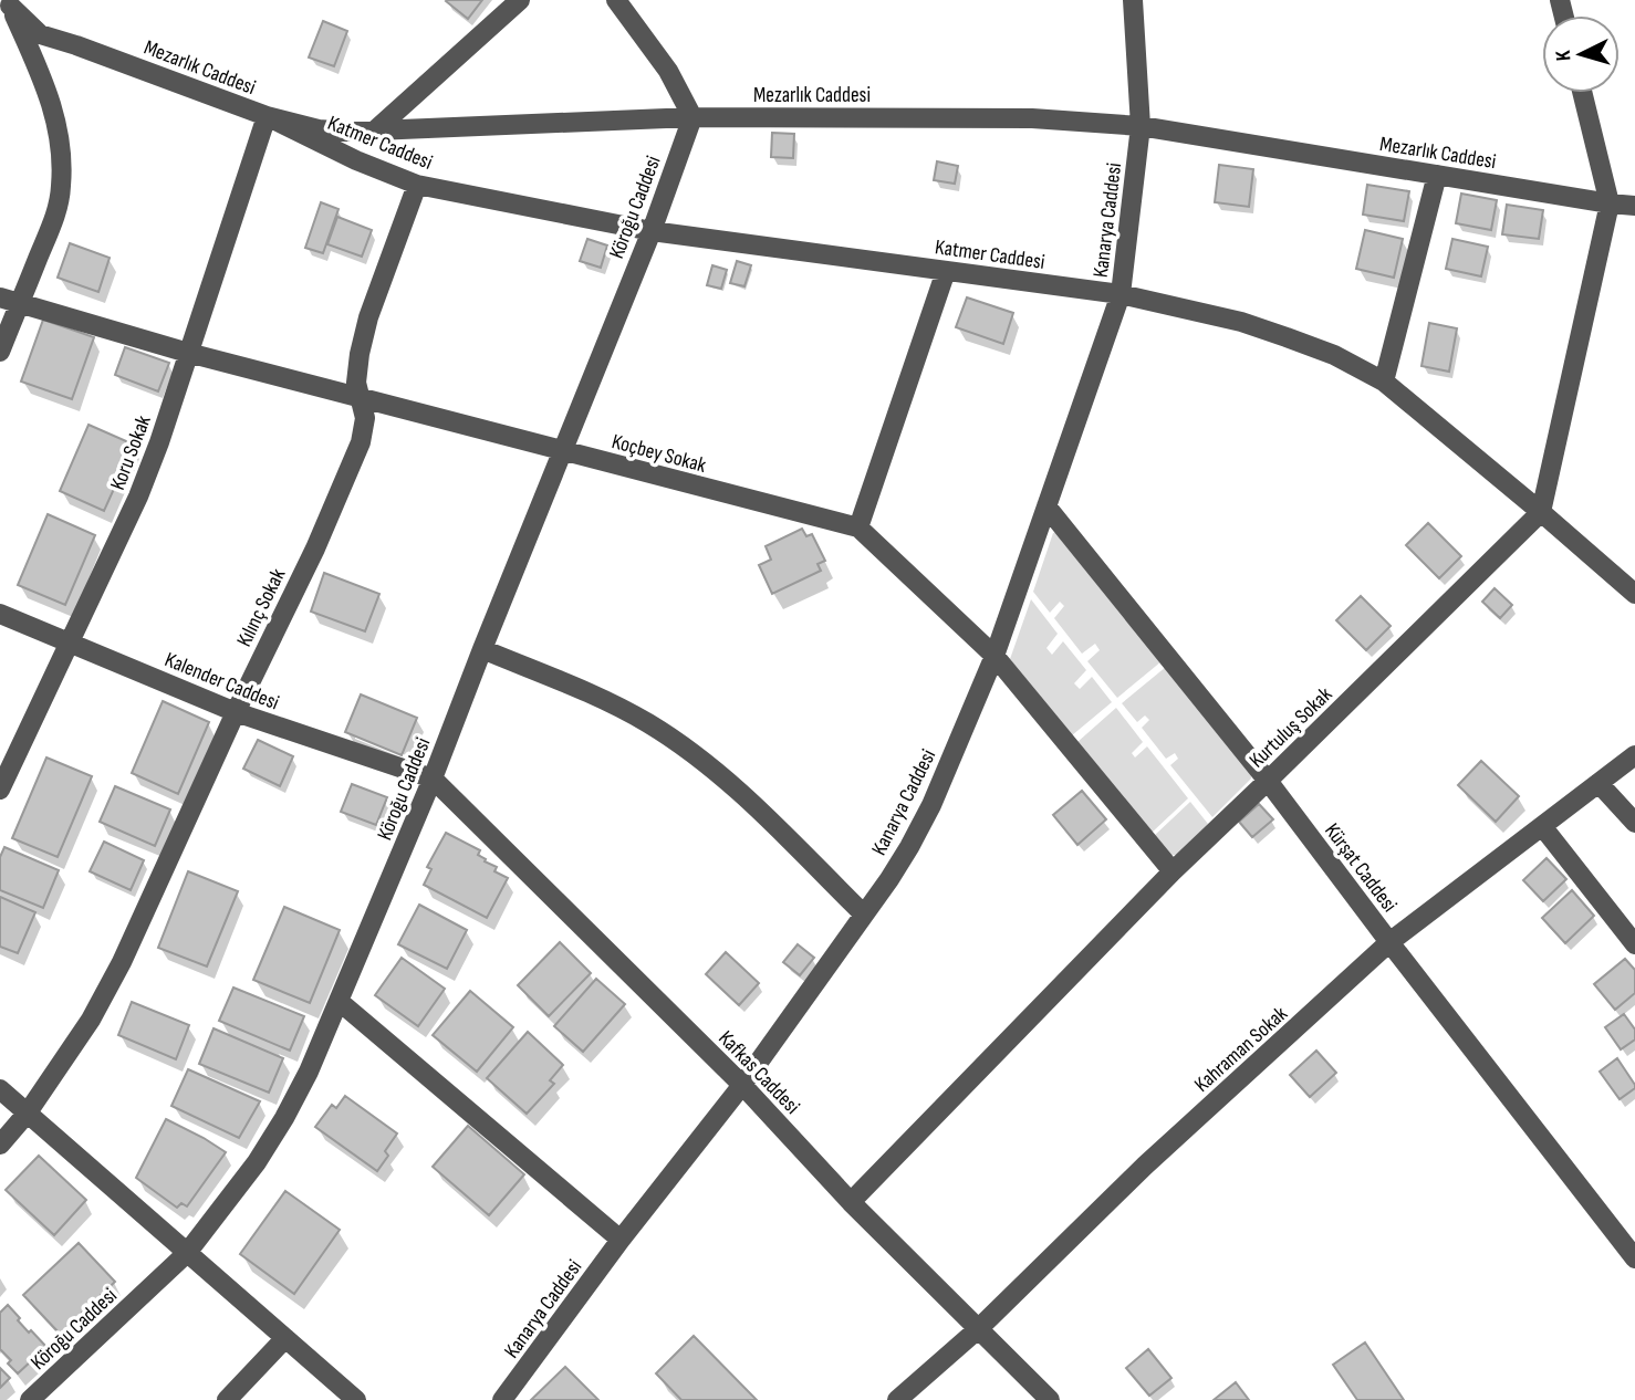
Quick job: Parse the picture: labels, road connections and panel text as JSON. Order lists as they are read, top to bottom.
{
  "streets": {
    "street": [
      "Mezarlık Caddesi",
      "Katmer Caddesi",
      "Köroğu Caddesi",
      "Kanarya Caddesi",
      "Koru Sokak",
      "Koçbey Sokak",
      "Kılınç Sokak",
      "Kalender Caddesi",
      "Kurtuluş Sokak",
      "Kürşat Caddesi",
      "Kahraman Sokak",
      "Kafkas Caddesi"
    ]
  },
  "crossings": [
    ["Mezarlık Caddesi", "Katmer Caddesi"],
    ["Mezarlık Caddesi", "Köroğu Caddesi"],
    ["Mezarlık Caddesi", "Kanarya Caddesi"],
    ["Mezarlık Caddesi", "Koru Sokak"],
    ["Katmer Caddesi", "Köroğu Caddesi"],
    ["Katmer Caddesi", "Kanarya Caddesi"],
    ["Katmer Caddesi", "Koru Sokak"],
    ["Katmer Caddesi", "Kılınç Sokak"],
    ["Katmer Caddesi", "Kurtuluş Sokak"],
    ["Köroğu Caddesi", "Koçbey Sokak"],
    ["Köroğu Caddesi", "Kalender Caddesi"],
    ["Köroğu Caddesi", "Kafkas Caddesi"],
    ["Kanarya Caddesi", "Koçbey Sokak"],
    ["Kanarya Caddesi", "Kürşat Caddesi"],
    ["Kanarya Caddesi", "Kafkas Caddesi"],
    ["Koru Sokak", "Koçbey Sokak"],
    ["Koru Sokak", "Kalender Caddesi"],
    ["Koçbey Sokak", "Kılınç Sokak"],
    ["Koçbey Sokak", "Kurtuluş Sokak"],
    ["Kılınç Sokak", "Kalender Caddesi"],
    ["Kalender Caddesi", "Kafkas Caddesi"],
    ["Kurtuluş Sokak", "Kürşat Caddesi"],
    ["Kurtuluş Sokak", "Kafkas Caddesi"],
    ["Kürşat Caddesi", "Kahraman Sokak"],
    ["Kahraman Sokak", "Kafkas Caddesi"]
  ],
  "north": "left"
}
